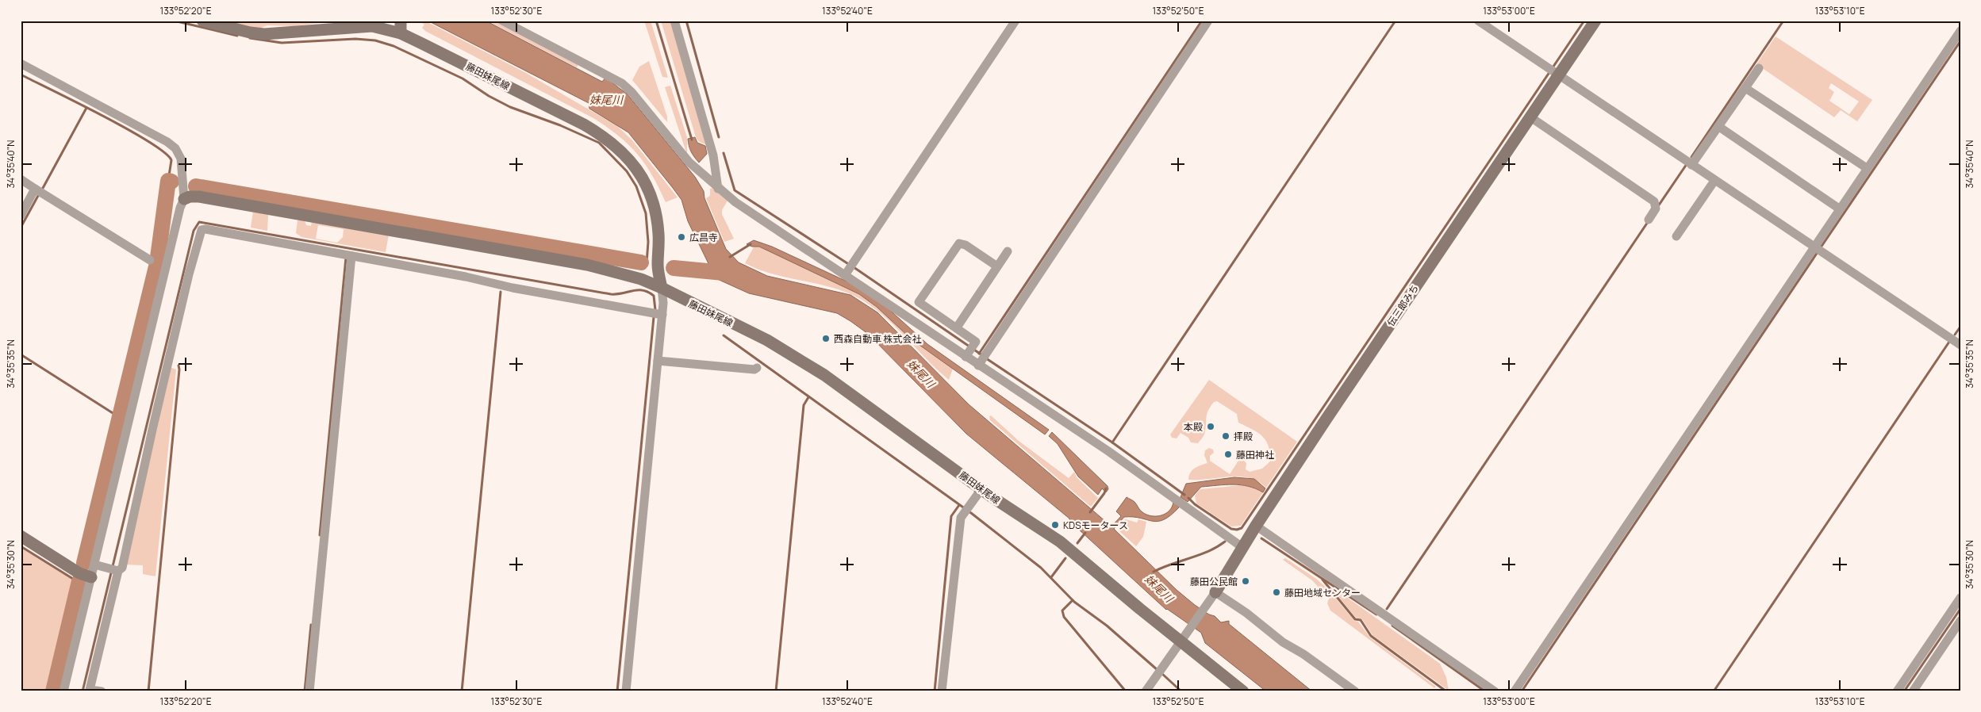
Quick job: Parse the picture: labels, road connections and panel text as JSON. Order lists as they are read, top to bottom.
{
  "streets": {
    "main road": ["藤田妹尾線", "伝三郎みち"]
  },
  "water": ["妹尾川"],
  "places": [
    "広昌寺",
    "西森自動車 株式会社",
    "本殿",
    "拝殿",
    "藤田神社",
    "KDSモータース",
    "藤田公民館",
    "藤田地域センター"
  ],
  "coordinates": [
    "133°52'20\"E",
    "133°52'30\"E",
    "133°52'40\"E",
    "133°52'50\"E",
    "133°53'00\"E",
    "133°53'10\"E",
    "34°35'40\"N",
    "34°35'35\"N",
    "34°35'30\"N"
  ]
}
